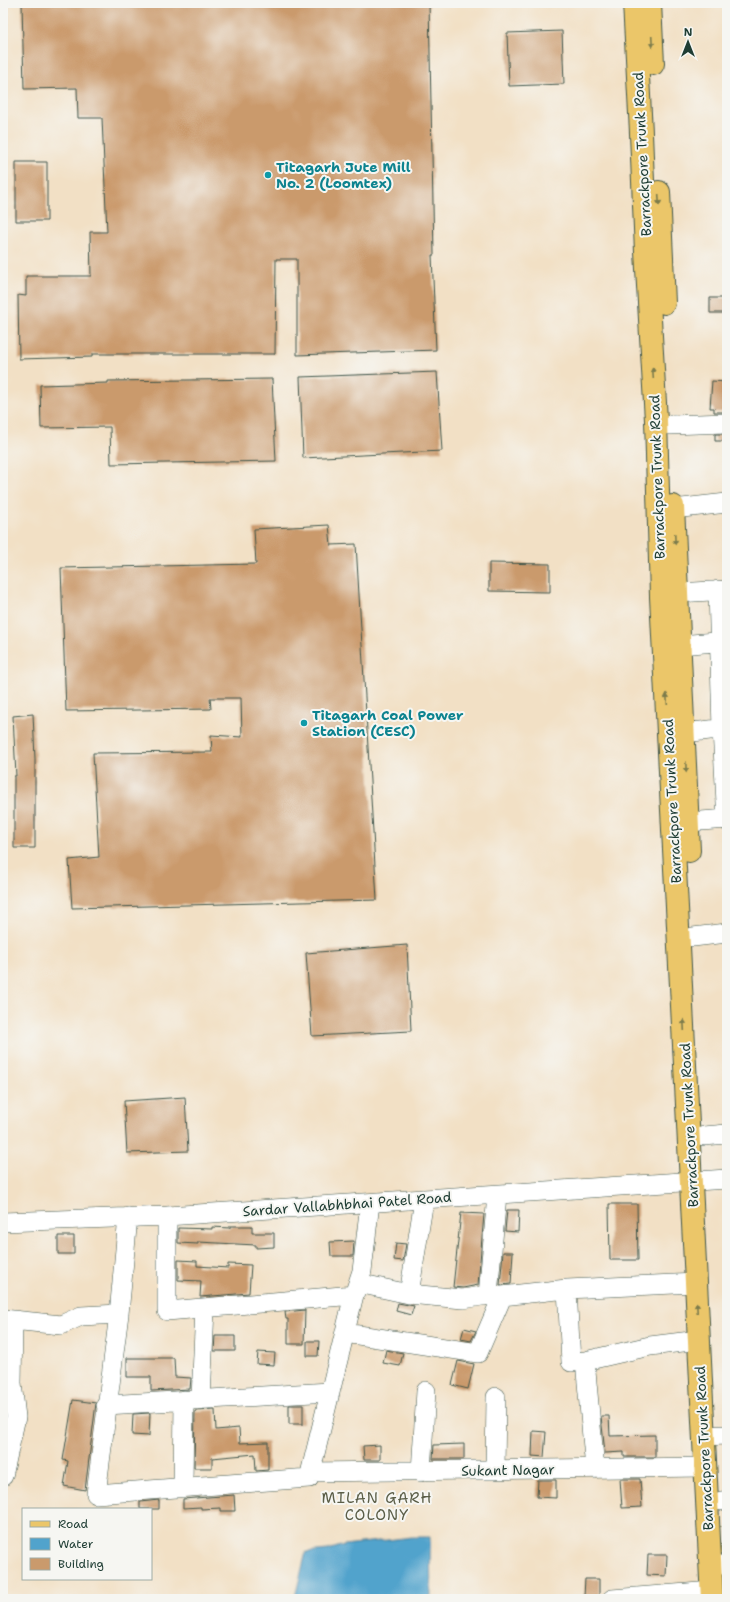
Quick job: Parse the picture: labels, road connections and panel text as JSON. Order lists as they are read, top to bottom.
{
  "streets": {
    "main road": ["Barrackpore Trunk Road"],
    "street": ["Sardar Vallabhbhai Patel Road", "Sukant Nagar"]
  },
  "crossings": [
    ["Barrackpore Trunk Road", "Sardar Vallabhbhai Patel Road"],
    ["Barrackpore Trunk Road", "Sukant Nagar"]
  ],
  "districts": ["MILAN GARH COLONY"],
  "places": ["Titagarh Jute Mill No. 2 (Loomtex)", "Titagarh Coal Power Station (CESC)"],
  "legend": ["Road", "Water", "Building"],
  "north": "top"
}
